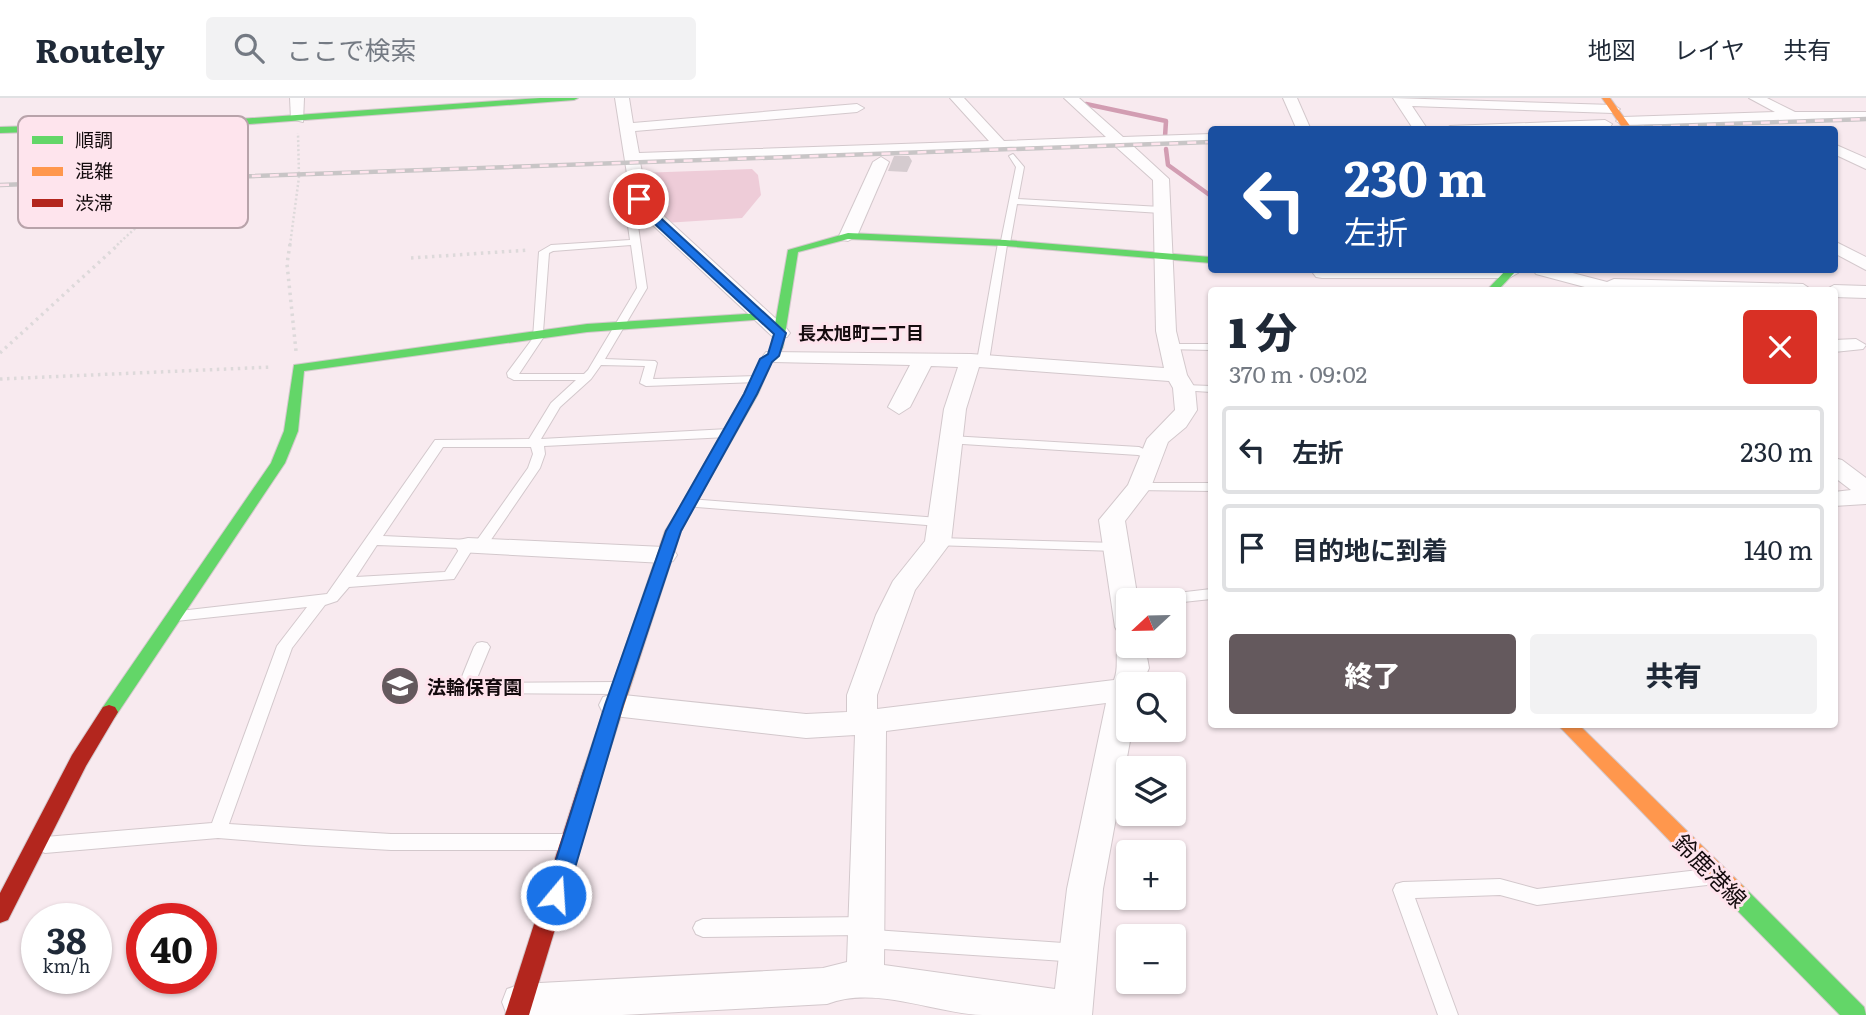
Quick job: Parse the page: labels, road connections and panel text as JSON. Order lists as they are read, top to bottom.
{
  "streets": {
    "street": ["鈴鹿港線"]
  },
  "districts": ["長太旭町二丁目"],
  "places": {
    "school or university": ["法輪保育園"]
  },
  "legend": ["順調", "混雑", "渋滞"],
  "north": "left",
  "page": {
    "header": "Routely",
    "search": "ここで検索",
    "nav": ["地図", "レイヤ", "共有"],
    "turn": ["230 m", "左折"],
    "heading": ["1 分", "370 m · 09:02"],
    "list": [
      {
        "name": "左折",
        "value": "230 m"
      },
      {
        "name": "目的地に到着",
        "value": "140 m"
      }
    ],
    "map_buttons": ["+", "−"],
    "buttons": ["終了", "共有"],
    "speed": "38 km/h",
    "limit": "40"
  }
}
